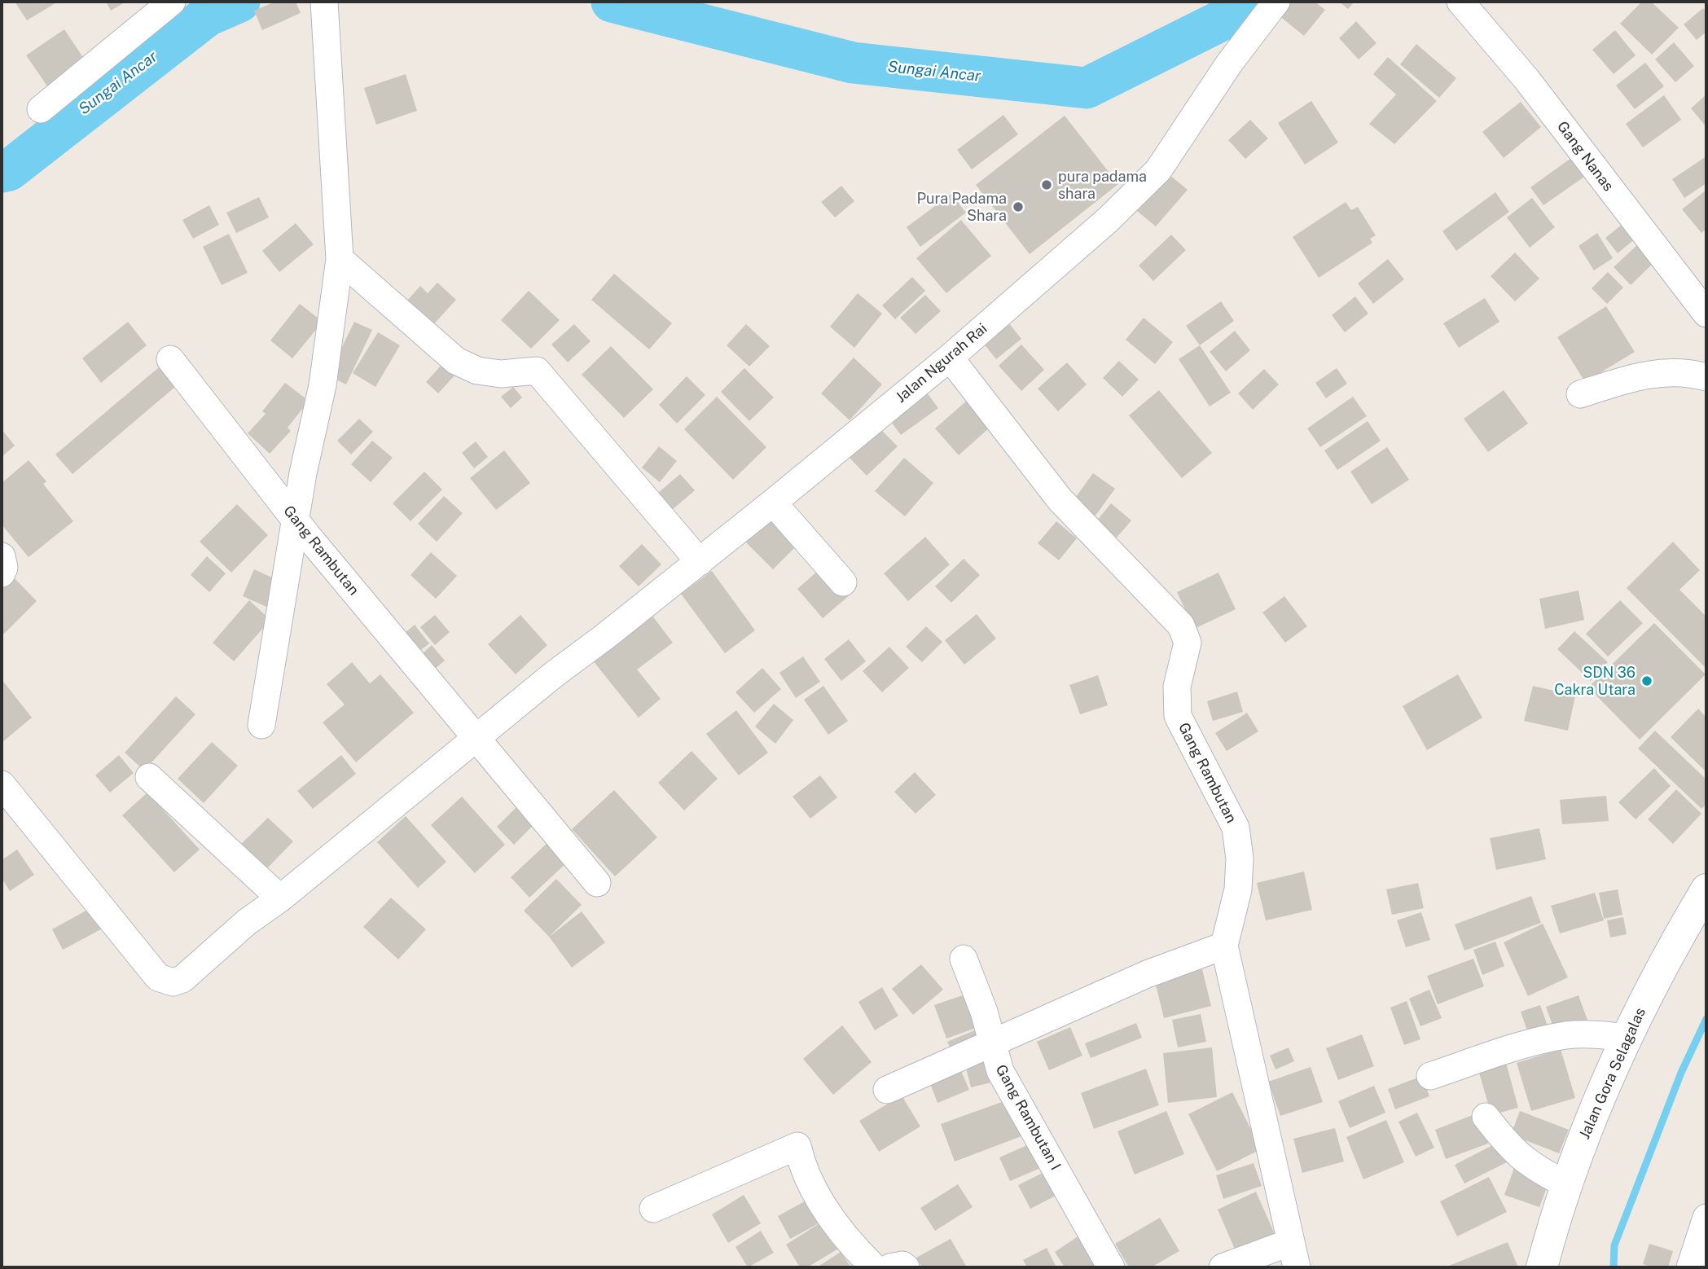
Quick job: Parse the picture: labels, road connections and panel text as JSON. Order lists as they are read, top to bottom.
{
  "streets": {
    "street": [
      "Gang Nanas",
      "Jalan Ngurah Rai",
      "Gang Rambutan",
      "Jalan Gora Selagalas",
      "Gang Rambutan I"
    ]
  },
  "crossings": [
    ["Jalan Ngurah Rai", "Gang Rambutan"]
  ],
  "water": ["Sungai Ancar"],
  "places": ["pura padama shara", "Pura Padama Shara", "SDN 36 Cakra Utara"]
}
